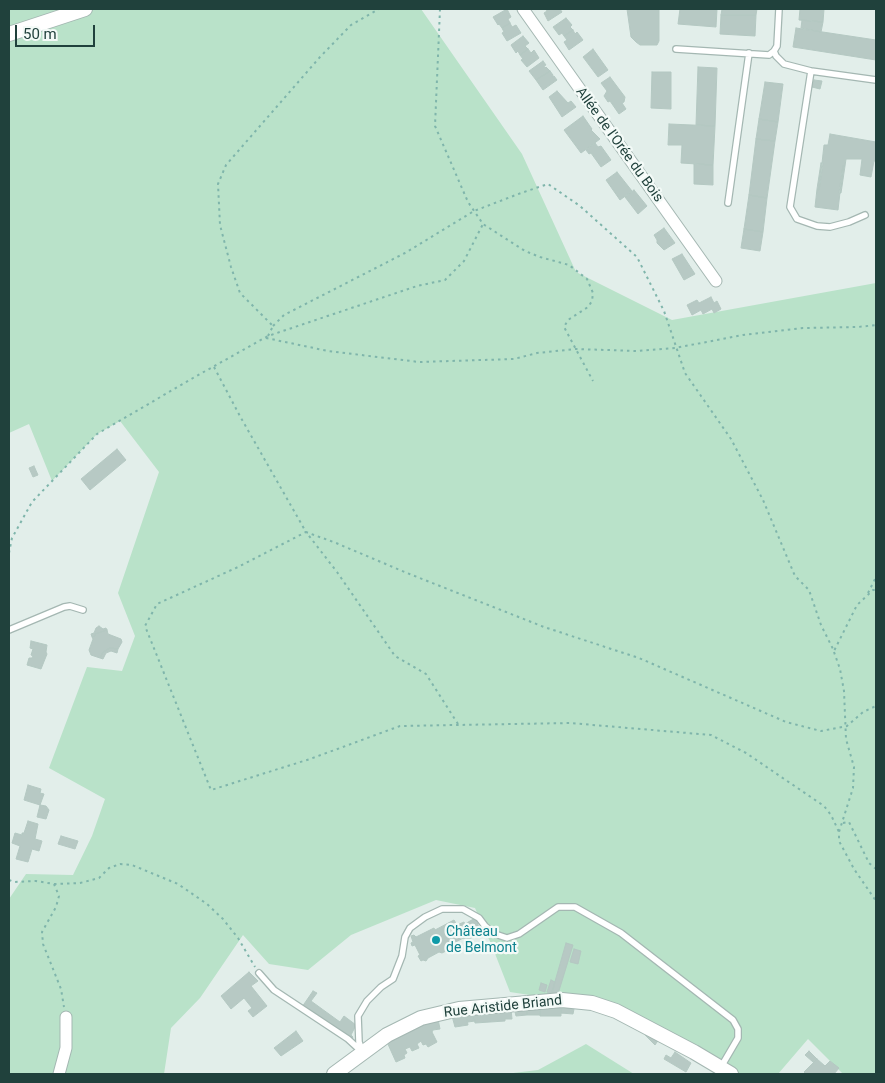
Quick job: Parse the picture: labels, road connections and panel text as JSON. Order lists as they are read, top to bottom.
{
  "streets": {
    "street": ["Allée de l'Orée du Bois", "Rue Aristide Briand"]
  },
  "places": ["Château de Belmont"],
  "scale_bar": "50 m"
}
